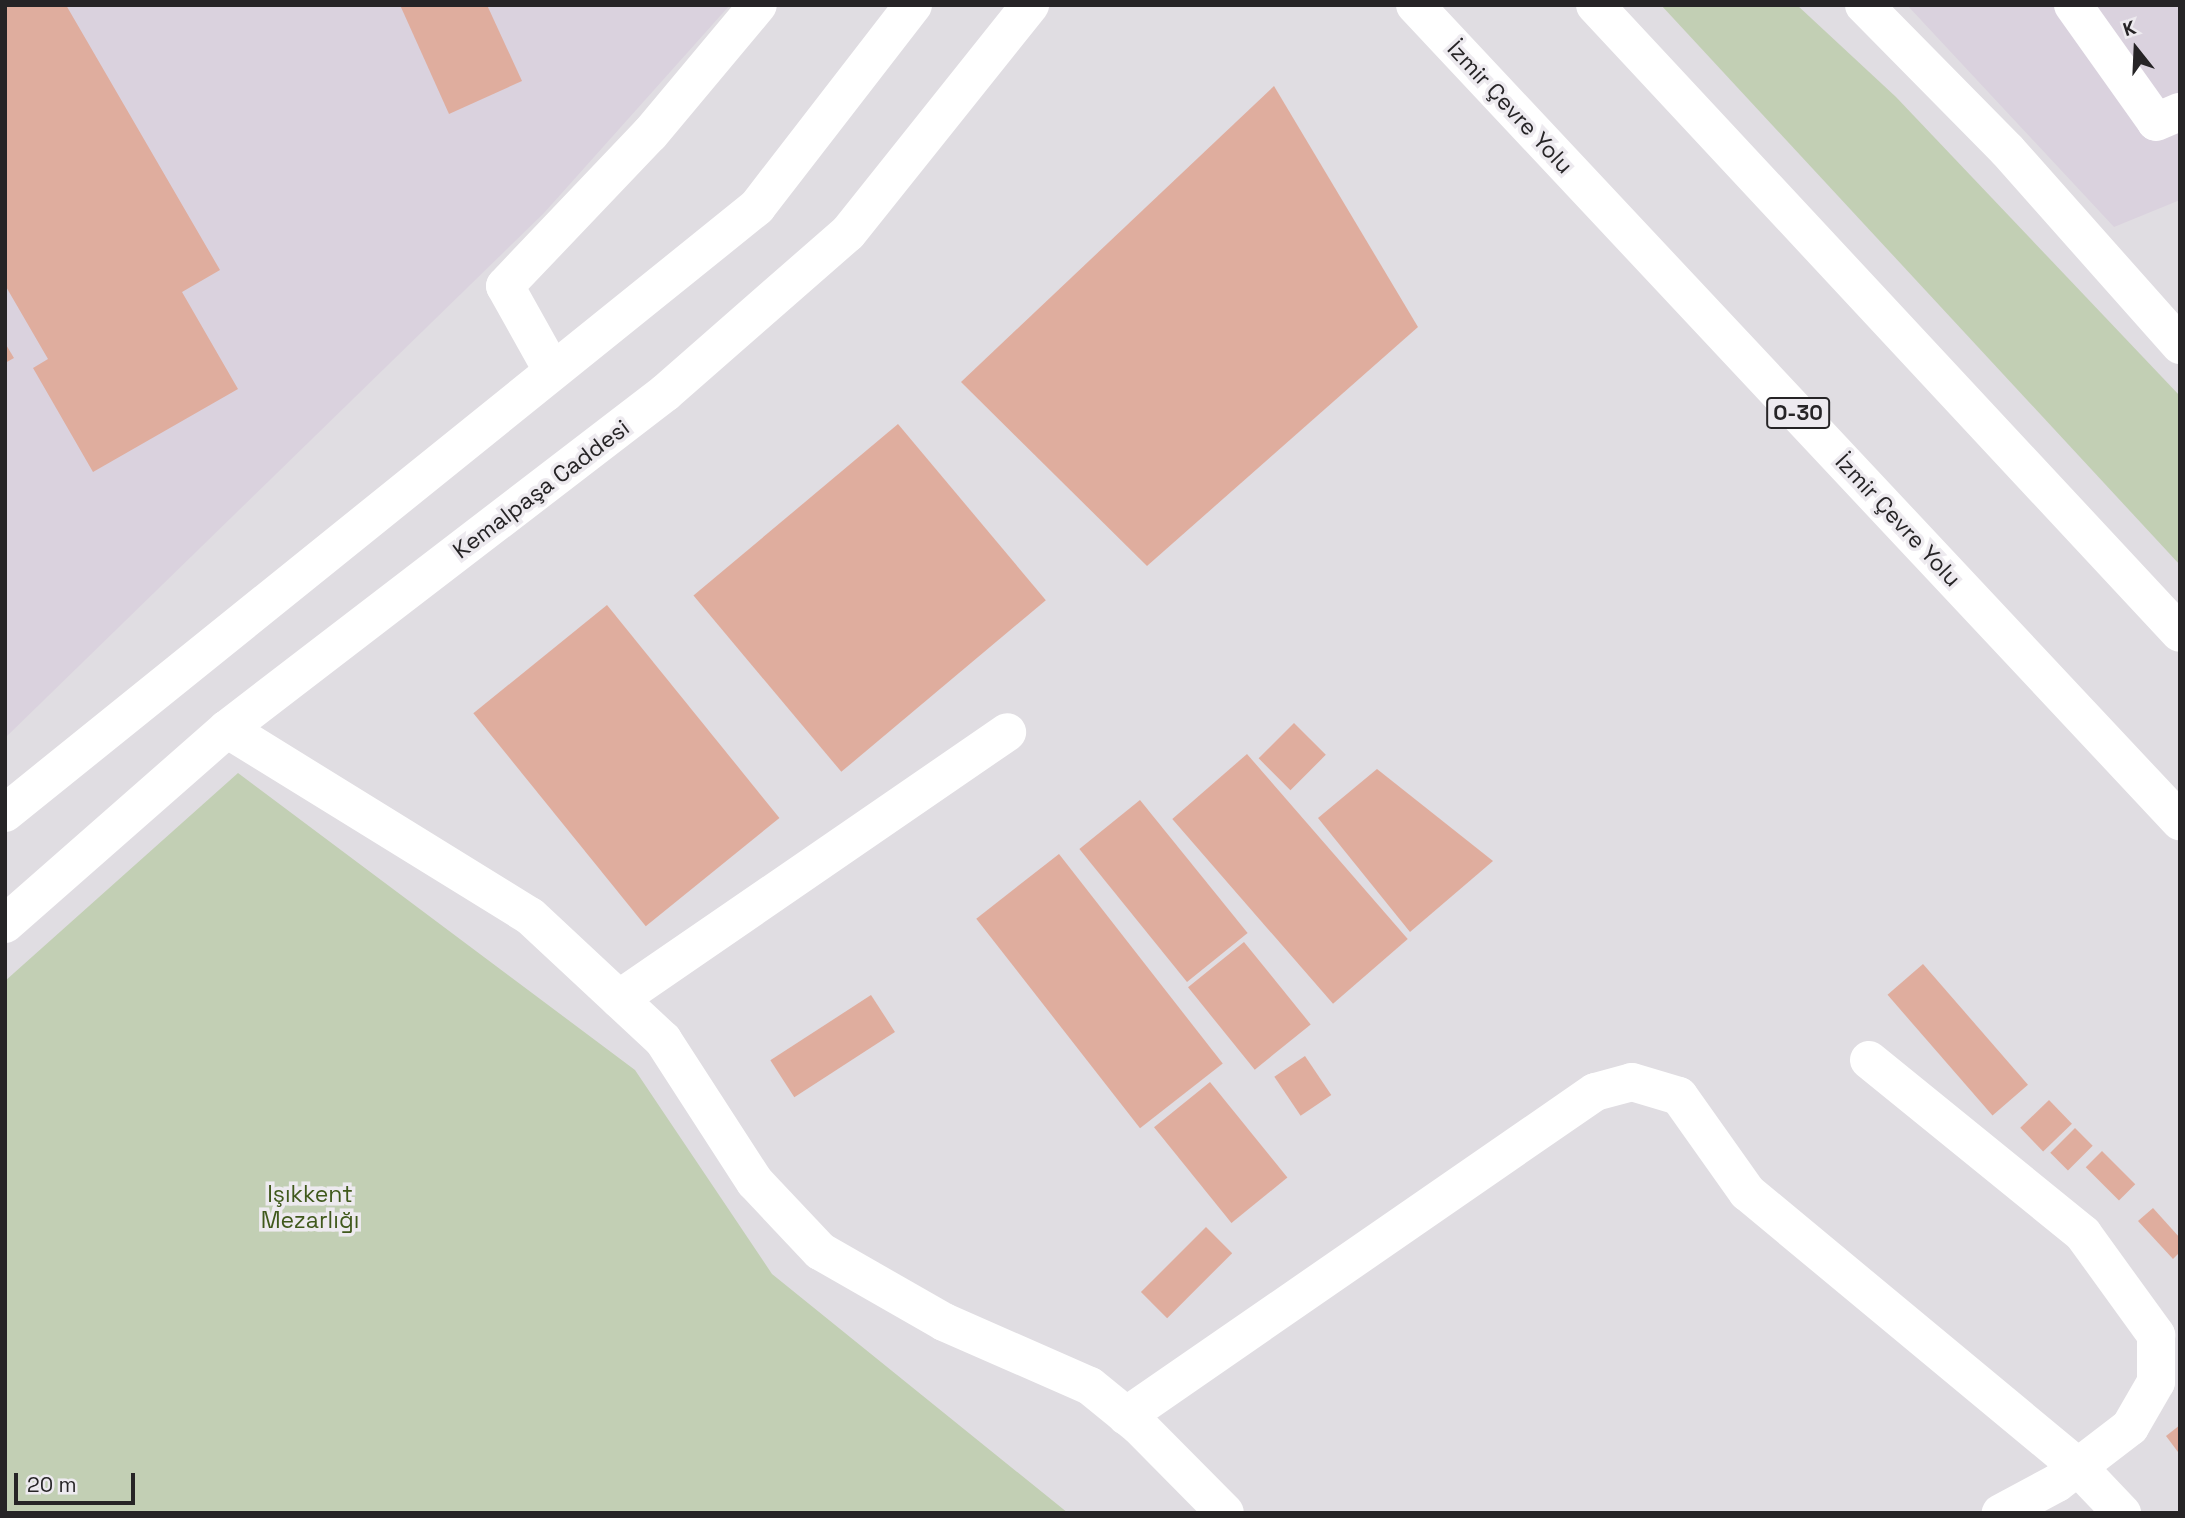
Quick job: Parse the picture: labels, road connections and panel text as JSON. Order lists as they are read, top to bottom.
{
  "streets": {
    "main road": ["İzmir Çevre Yolu", "O-30", "Kemalpaşa Caddesi"]
  },
  "parks": ["Işıkkent Mezarlığı"],
  "scale_bar": "20 m",
  "north": "top"
}
